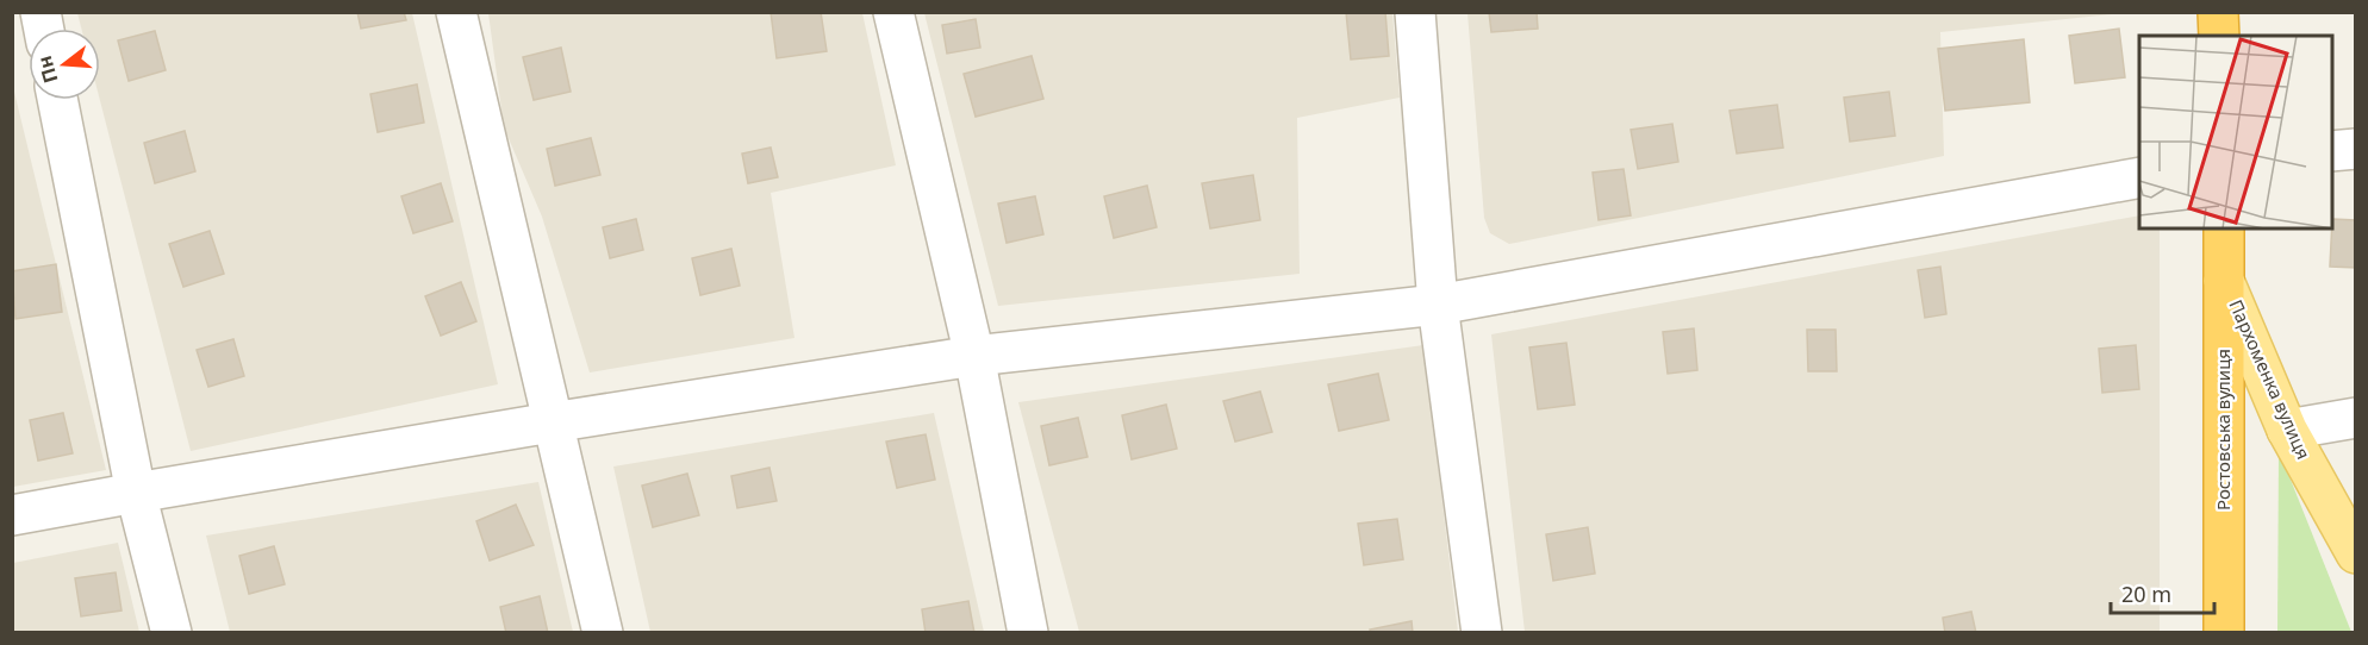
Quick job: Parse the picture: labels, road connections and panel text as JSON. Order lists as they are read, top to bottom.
{
  "streets": {
    "highway": ["Ростовська вулиця"],
    "main road": ["Пархоменка вулиця"]
  },
  "crossings": [
    ["Пархоменка вулиця", "Ростовська вулиця"]
  ],
  "scale_bar": "20 m",
  "north": "left"
}
